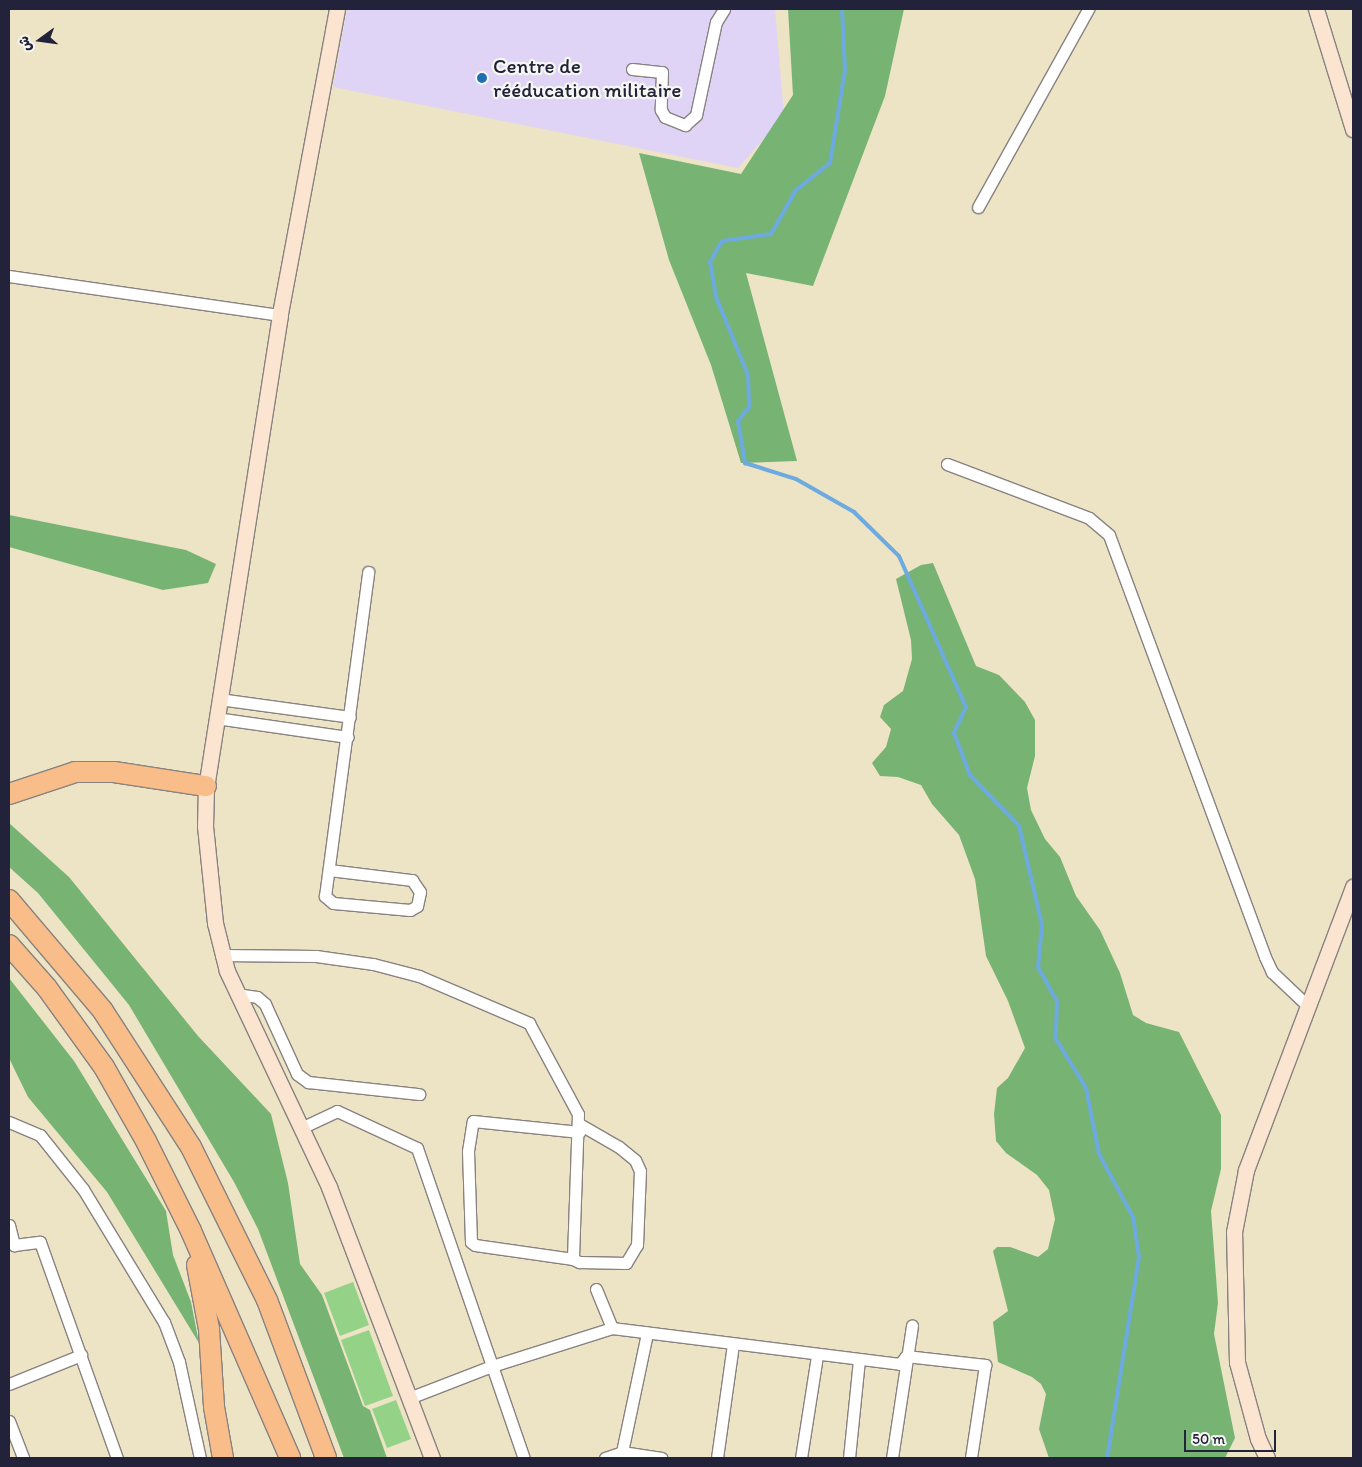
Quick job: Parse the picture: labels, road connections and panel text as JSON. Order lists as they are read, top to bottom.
{
  "places": ["Centre de rééducation militaire"],
  "scale_bar": "50 m",
  "north": "left"
}
